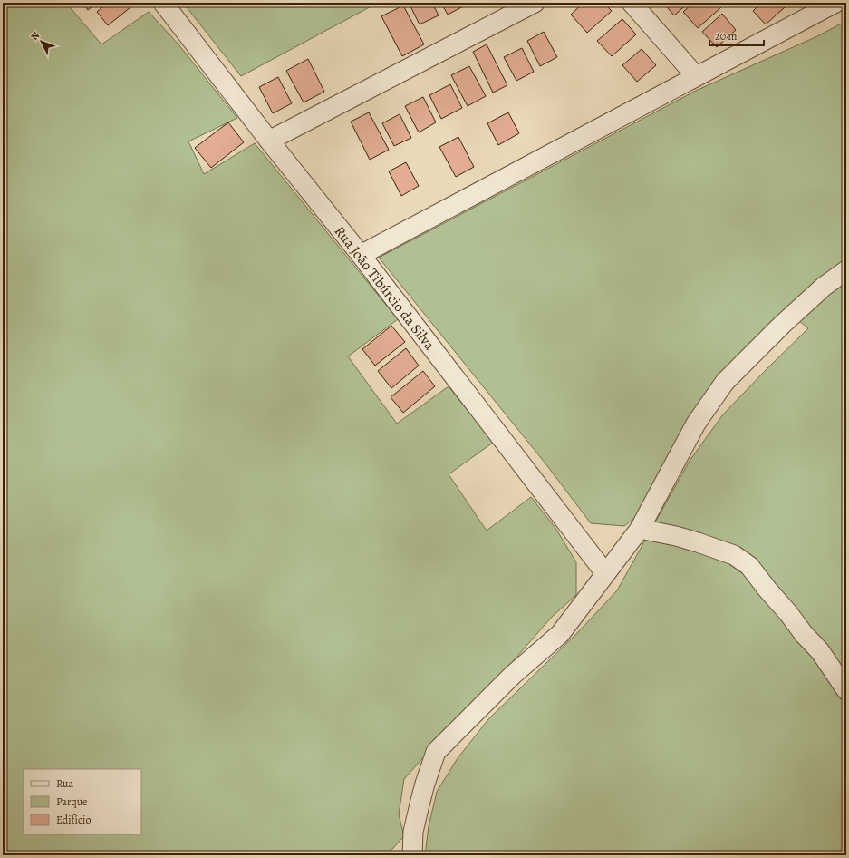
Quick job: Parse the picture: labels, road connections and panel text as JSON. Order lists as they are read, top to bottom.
{
  "streets": {
    "street": ["Rua João Tibúrcio da Silva"]
  },
  "legend": ["Rua", "Parque", "Edifício"],
  "scale_bar": "20 m",
  "north": "top left"
}
